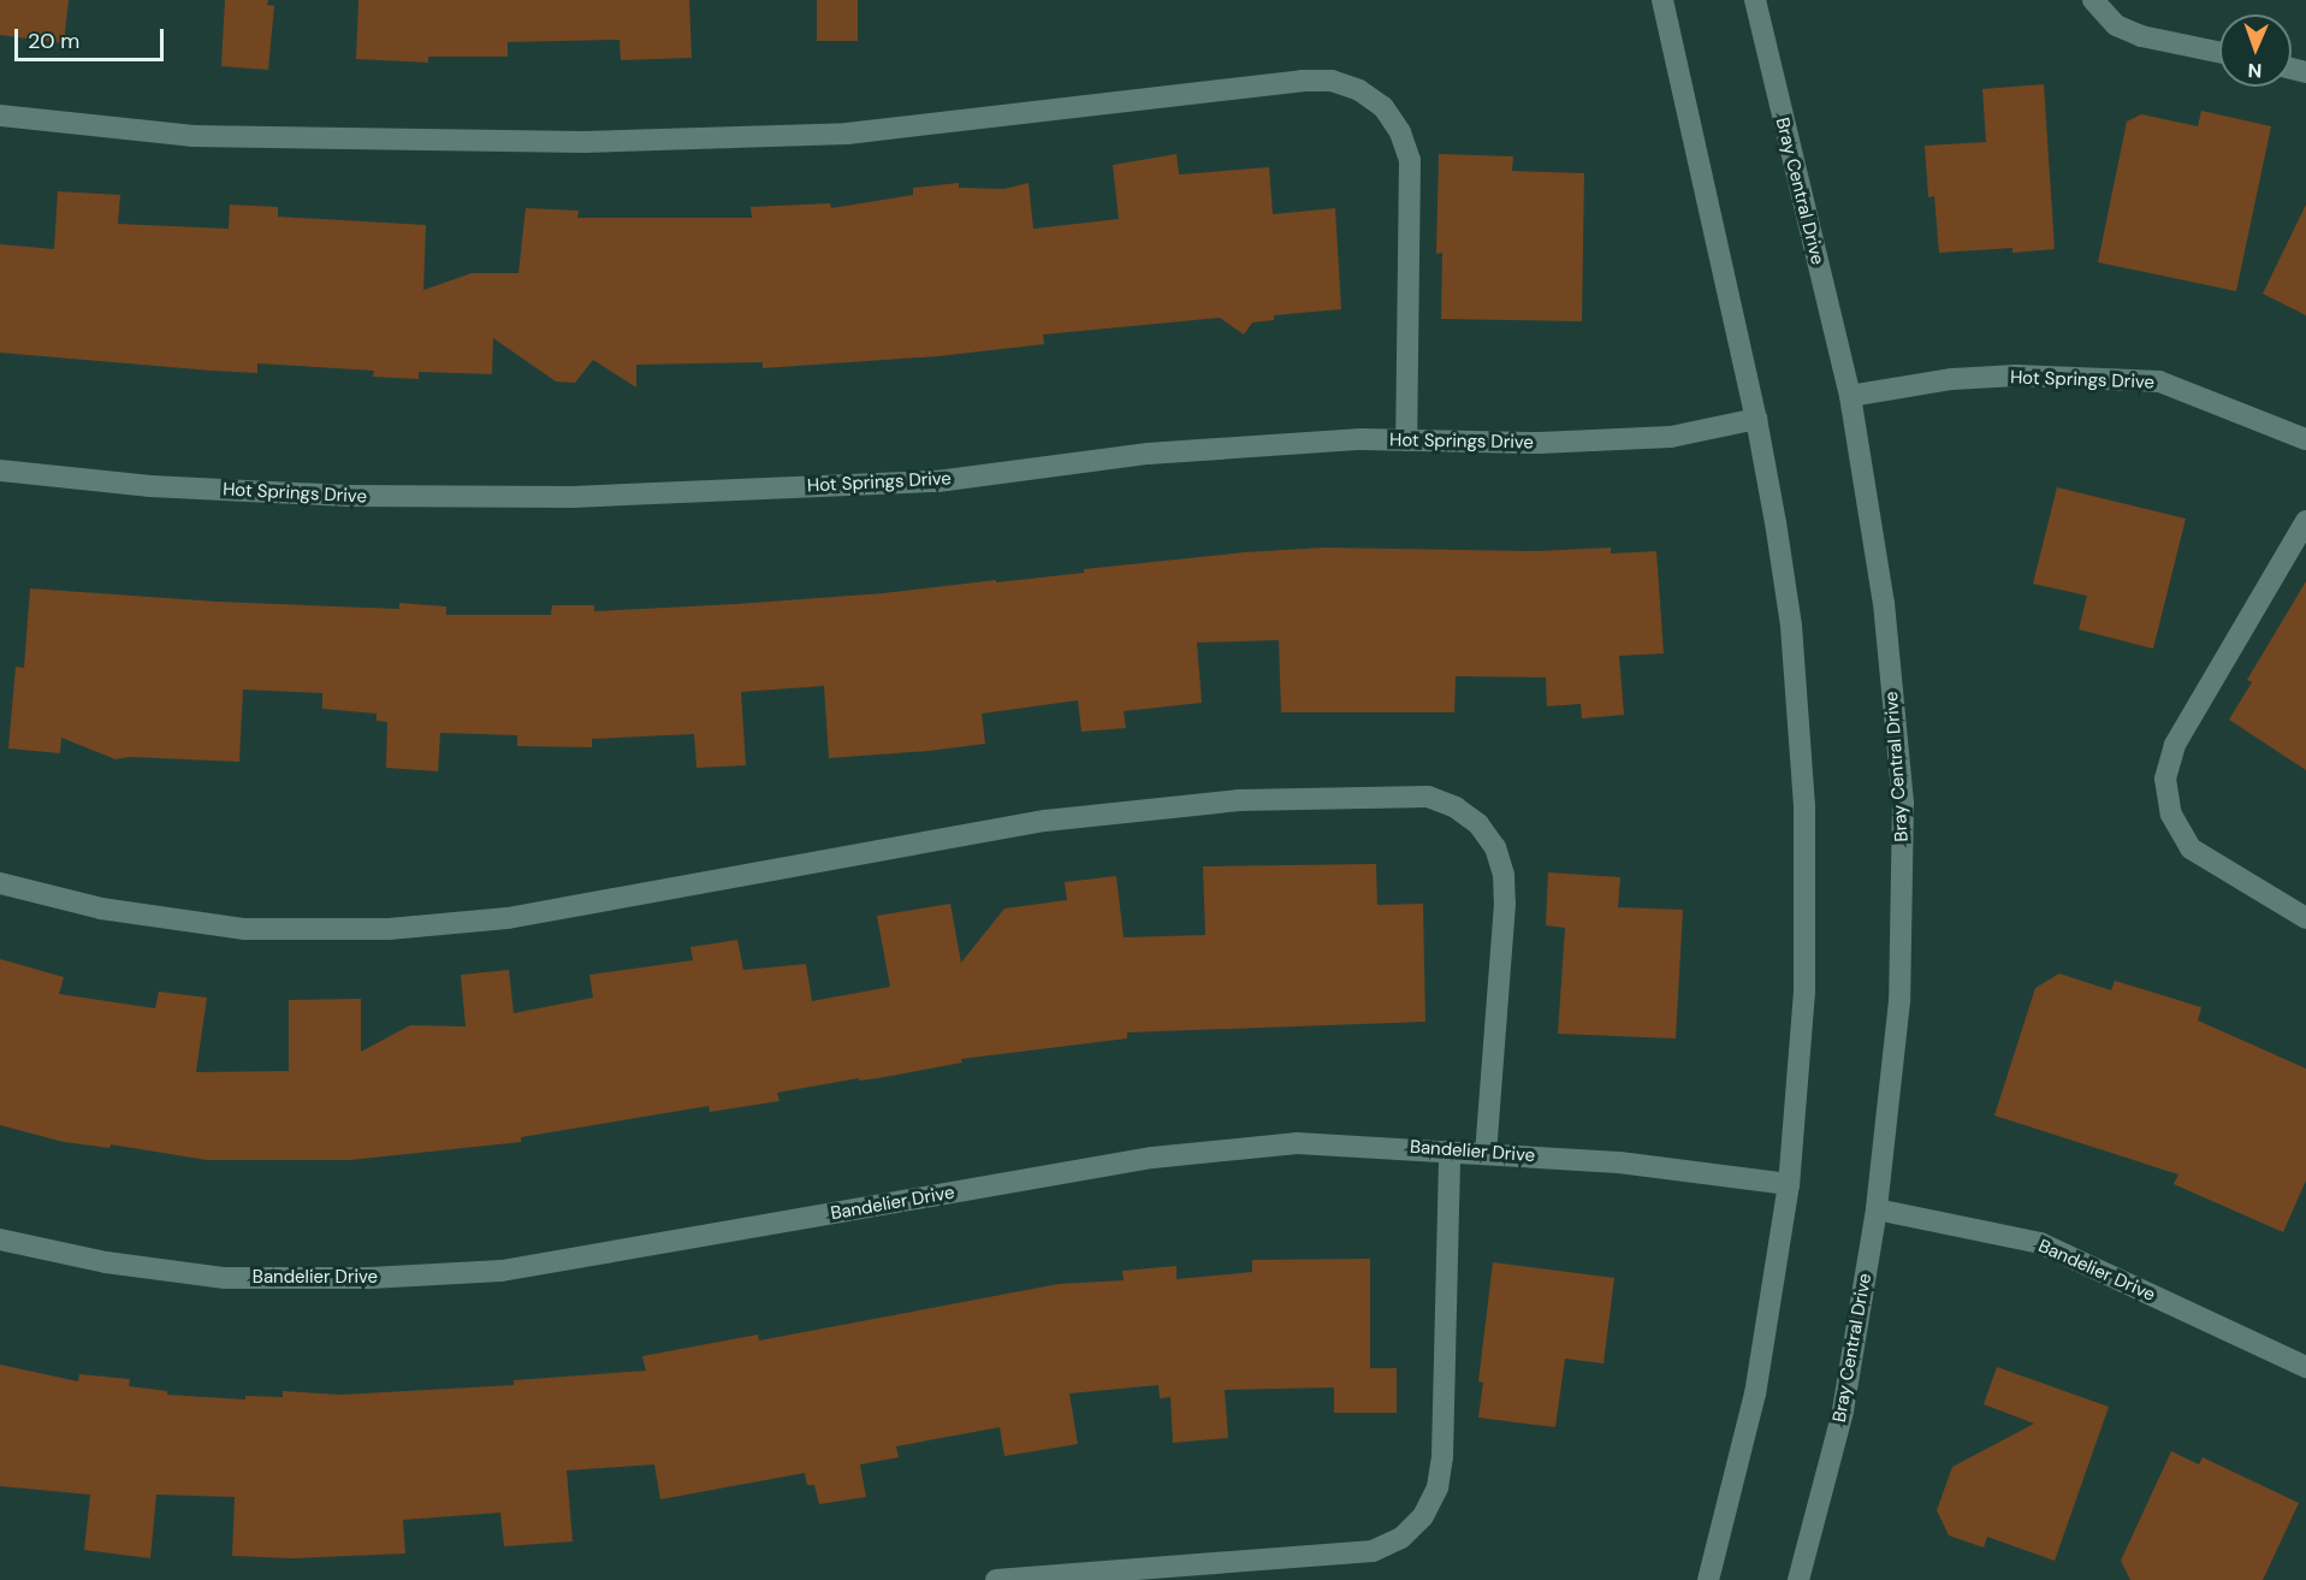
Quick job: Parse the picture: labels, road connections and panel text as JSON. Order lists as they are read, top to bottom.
{
  "streets": {
    "street": ["Bray Central Drive", "Hot Springs Drive", "Bandelier Drive"]
  },
  "crossings": [
    ["Bray Central Drive", "Hot Springs Drive"],
    ["Bray Central Drive", "Bandelier Drive"]
  ],
  "scale_bar": "20 m",
  "north": "bottom"
}
